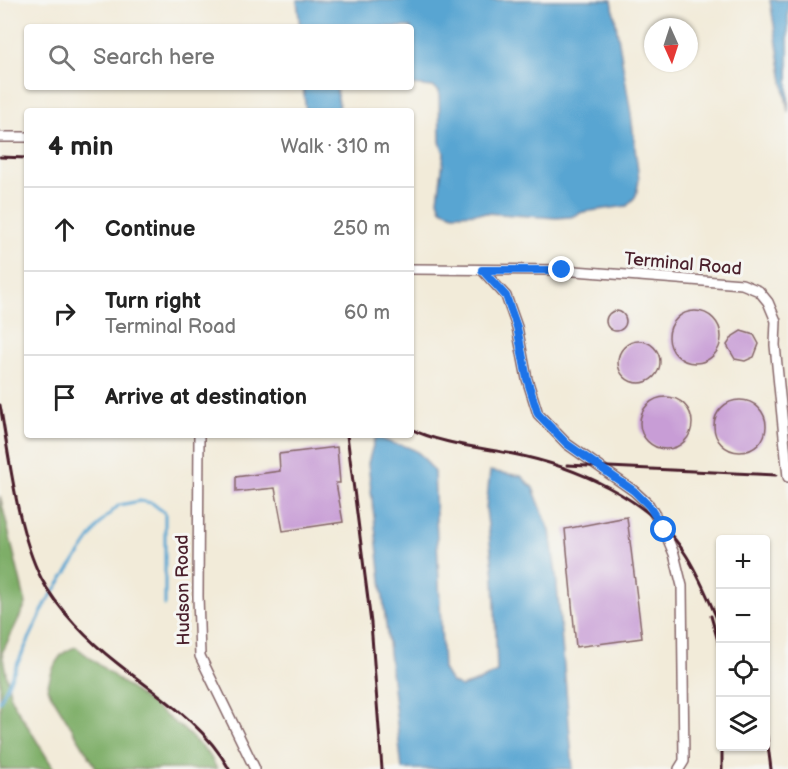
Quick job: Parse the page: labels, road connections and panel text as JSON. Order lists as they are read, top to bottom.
{
  "streets": {
    "street": ["Terminal Road", "Hudson Road"]
  },
  "north": "bottom",
  "page": {
    "search": "Search here",
    "heading": ["4 min", "Walk · 310 m"],
    "list": [
      ["Continue", "250 m"],
      ["Turn right", "Terminal Road", "60 m"],
      "Arrive at destination"
    ],
    "map_buttons": ["+", "−"]
  }
}
